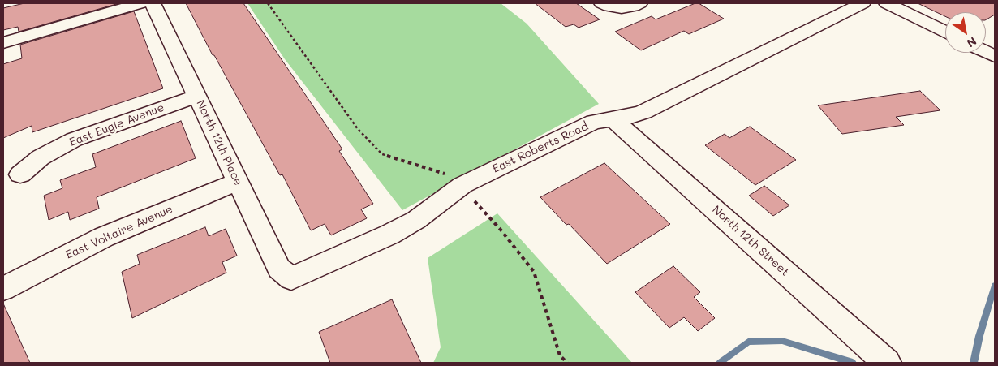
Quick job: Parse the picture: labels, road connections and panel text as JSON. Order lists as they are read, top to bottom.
{
  "streets": {
    "street": [
      "East Eugie Avenue",
      "North 12th Place",
      "East Roberts Road",
      "East Voltaire Avenue",
      "North 12th Street"
    ]
  },
  "crossings": [
    ["East Eugie Avenue", "North 12th Place"],
    ["North 12th Place", "East Roberts Road"],
    ["North 12th Place", "East Voltaire Avenue"],
    ["East Roberts Road", "North 12th Street"]
  ],
  "north": "bottom right"
}
